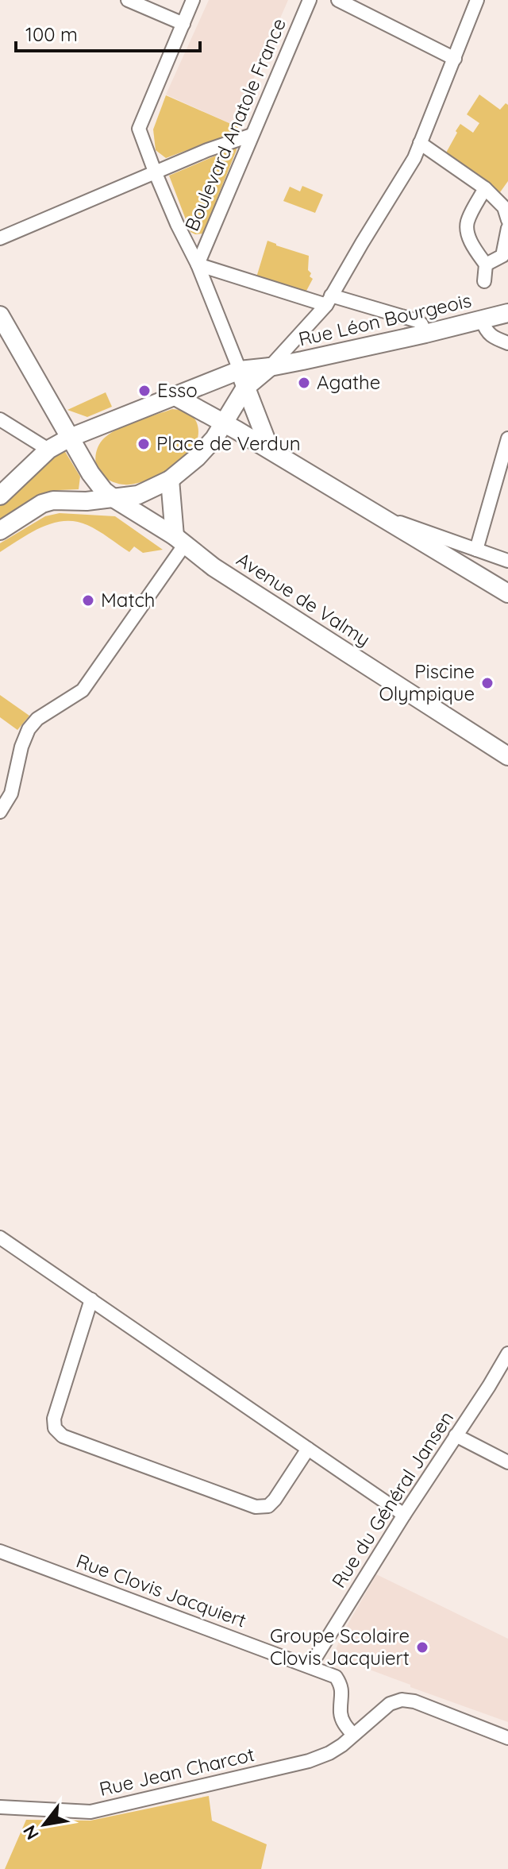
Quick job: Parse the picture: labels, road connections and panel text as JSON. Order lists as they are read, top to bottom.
{
  "streets": {
    "main road": ["Rue Léon Bourgeois", "Avenue de Valmy"],
    "street": [
      "Boulevard Anatole France",
      "Rue du Général Jansen",
      "Rue Clovis Jacquiert",
      "Rue Jean Charcot"
    ]
  },
  "crossings": [
    ["Rue du Général Jansen", "Rue Clovis Jacquiert"],
    ["Rue Clovis Jacquiert", "Rue Jean Charcot"]
  ],
  "places": [
    "Agathe",
    "Esso",
    "Place de Verdun",
    "Match",
    "Piscine Olympique",
    "Groupe Scolaire Clovis Jacquiert"
  ],
  "scale_bar": "100 m",
  "north": "bottom left"
}
